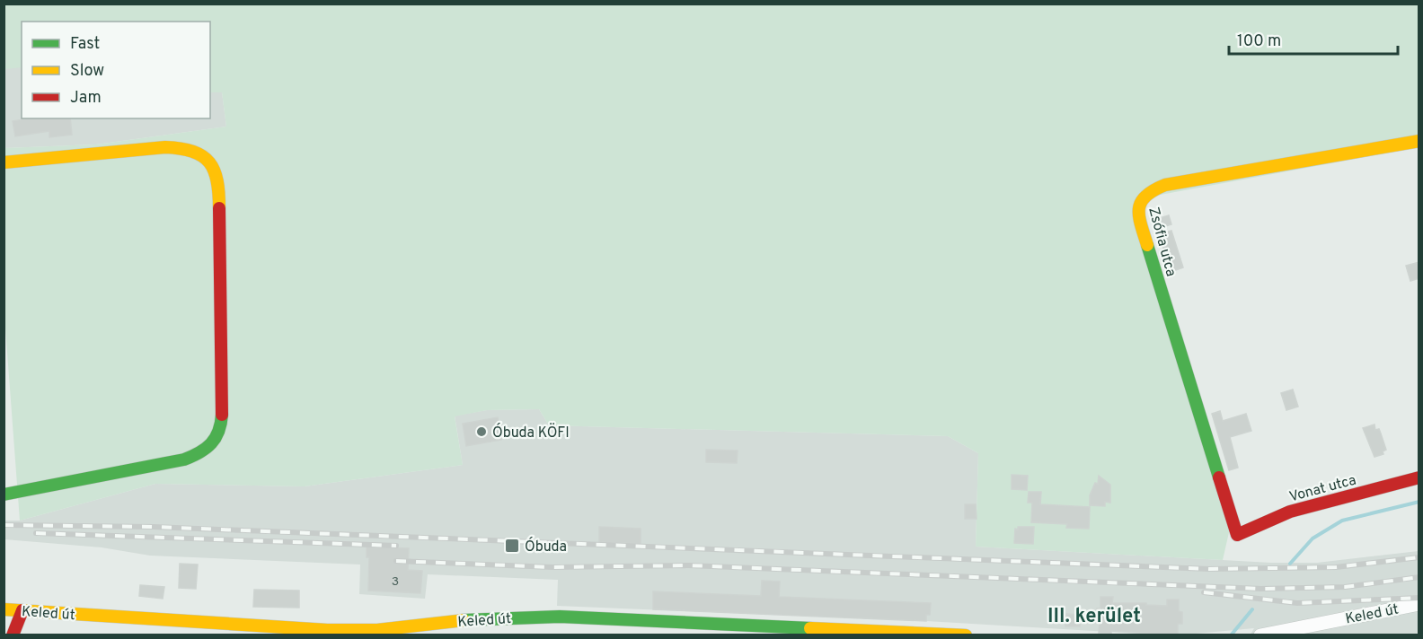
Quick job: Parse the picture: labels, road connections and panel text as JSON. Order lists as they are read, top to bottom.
{
  "streets": {
    "street": ["Zsófia utca", "Vonat utca", "Keled út"]
  },
  "crossings": [
    ["Zsófia utca", "Vonat utca"]
  ],
  "districts": ["III. kerület"],
  "places": {
    "other": ["Óbuda KÖFI"],
    "transit": ["Óbuda"]
  },
  "house_numbers": ["3"],
  "legend": ["Fast", "Slow", "Jam"],
  "scale_bar": "100 m"
}
